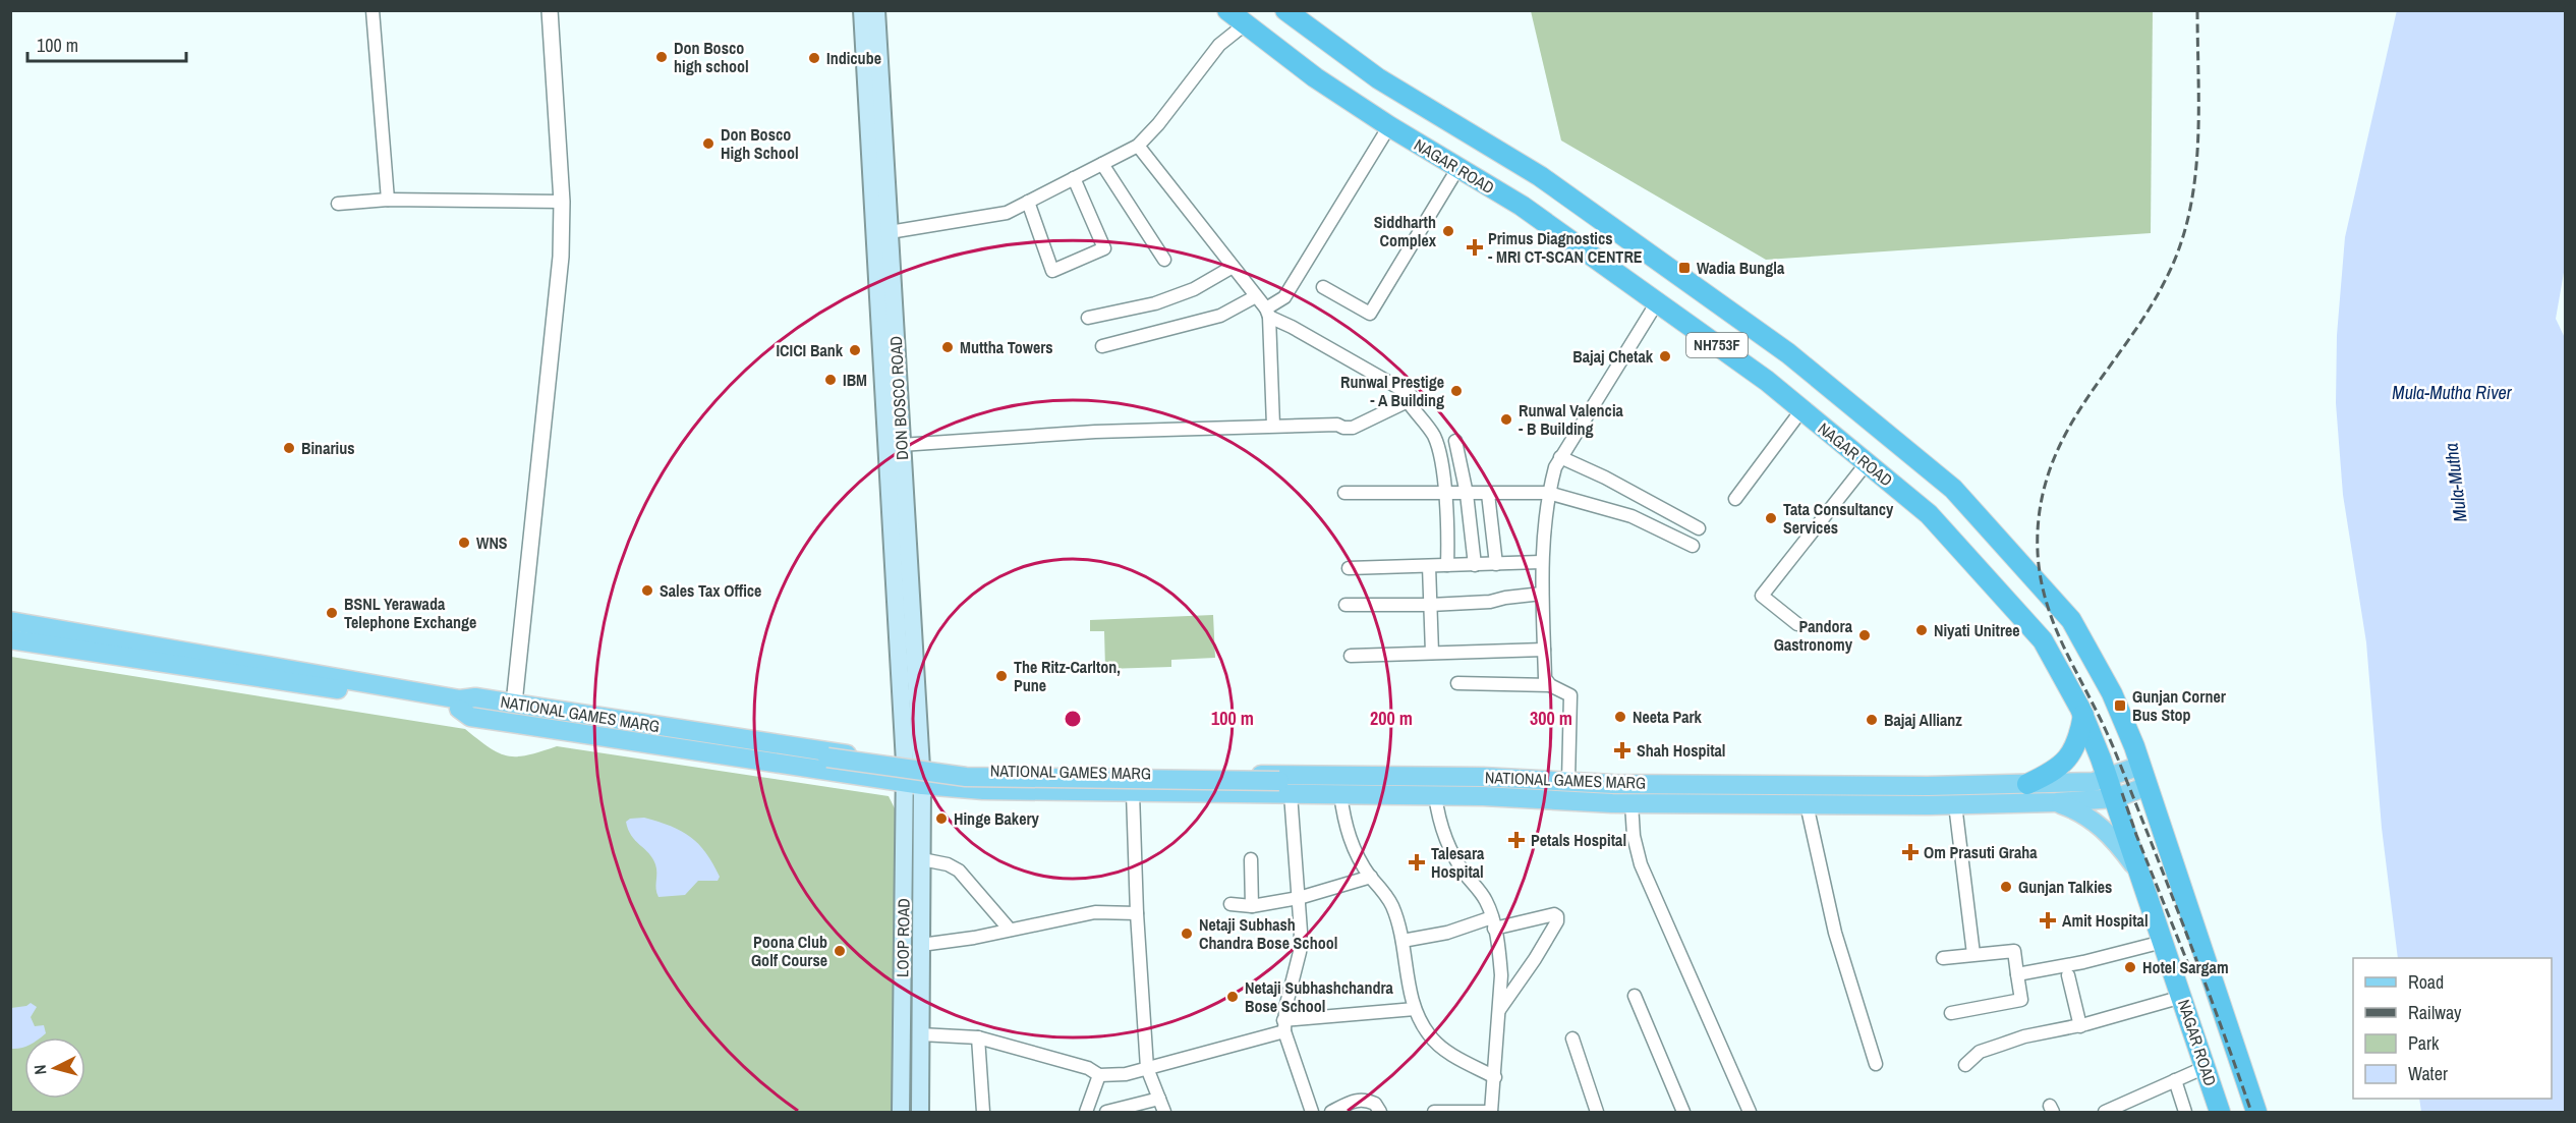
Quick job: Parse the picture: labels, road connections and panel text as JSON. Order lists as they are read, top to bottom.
{
  "streets": {
    "highway": ["NAGAR ROAD", "NH753F"],
    "main road": ["DON BOSCO ROAD", "NATIONAL GAMES MARG", "LOOP ROAD"]
  },
  "crossings": [
    ["NAGAR ROAD", "NATIONAL GAMES MARG"],
    ["DON BOSCO ROAD", "NATIONAL GAMES MARG"],
    ["DON BOSCO ROAD", "LOOP ROAD"],
    ["NATIONAL GAMES MARG", "LOOP ROAD"]
  ],
  "water": ["Mula-Mutha River", "Mula-Mutha"],
  "places": {
    "other": [
      "Don Bosco high school",
      "Indicube",
      "Don Bosco High School",
      "Siddharth Complex",
      "Muttha Towers",
      "ICICI Bank",
      "Bajaj Chetak",
      "IBM",
      "Runwal Prestige - A Building",
      "Runwal Valencia - B Building",
      "Binarius",
      "Tata Consultancy Services",
      "WNS",
      "Sales Tax Office",
      "BSNL Yerawada Telephone Exchange",
      "Niyati Unitree",
      "Pandora Gastronomy",
      "The Ritz-Carlton, Pune",
      "Neeta Park",
      "Bajaj Allianz",
      "Hinge Bakery",
      "Gunjan Talkies",
      "Netaji Subhash Chandra Bose School",
      "Poona Club Golf Course",
      "Hotel Sargam",
      "Netaji Subhashchandra Bose School"
    ],
    "health": [
      "Primus Diagnostics - MRI CT-SCAN CENTRE",
      "Shah Hospital",
      "Petals Hospital",
      "Om Prasuti Graha",
      "Talesara Hospital",
      "Amit Hospital"
    ],
    "transit": ["Wadia Bungla", "Gunjan Corner Bus Stop"]
  },
  "legend": [
    "Road",
    "Railway",
    "Park",
    "Water"
  ],
  "scale_bar": "100 m",
  "north": "left",
  "rings": ["100 m", "200 m", "300 m"]
}
